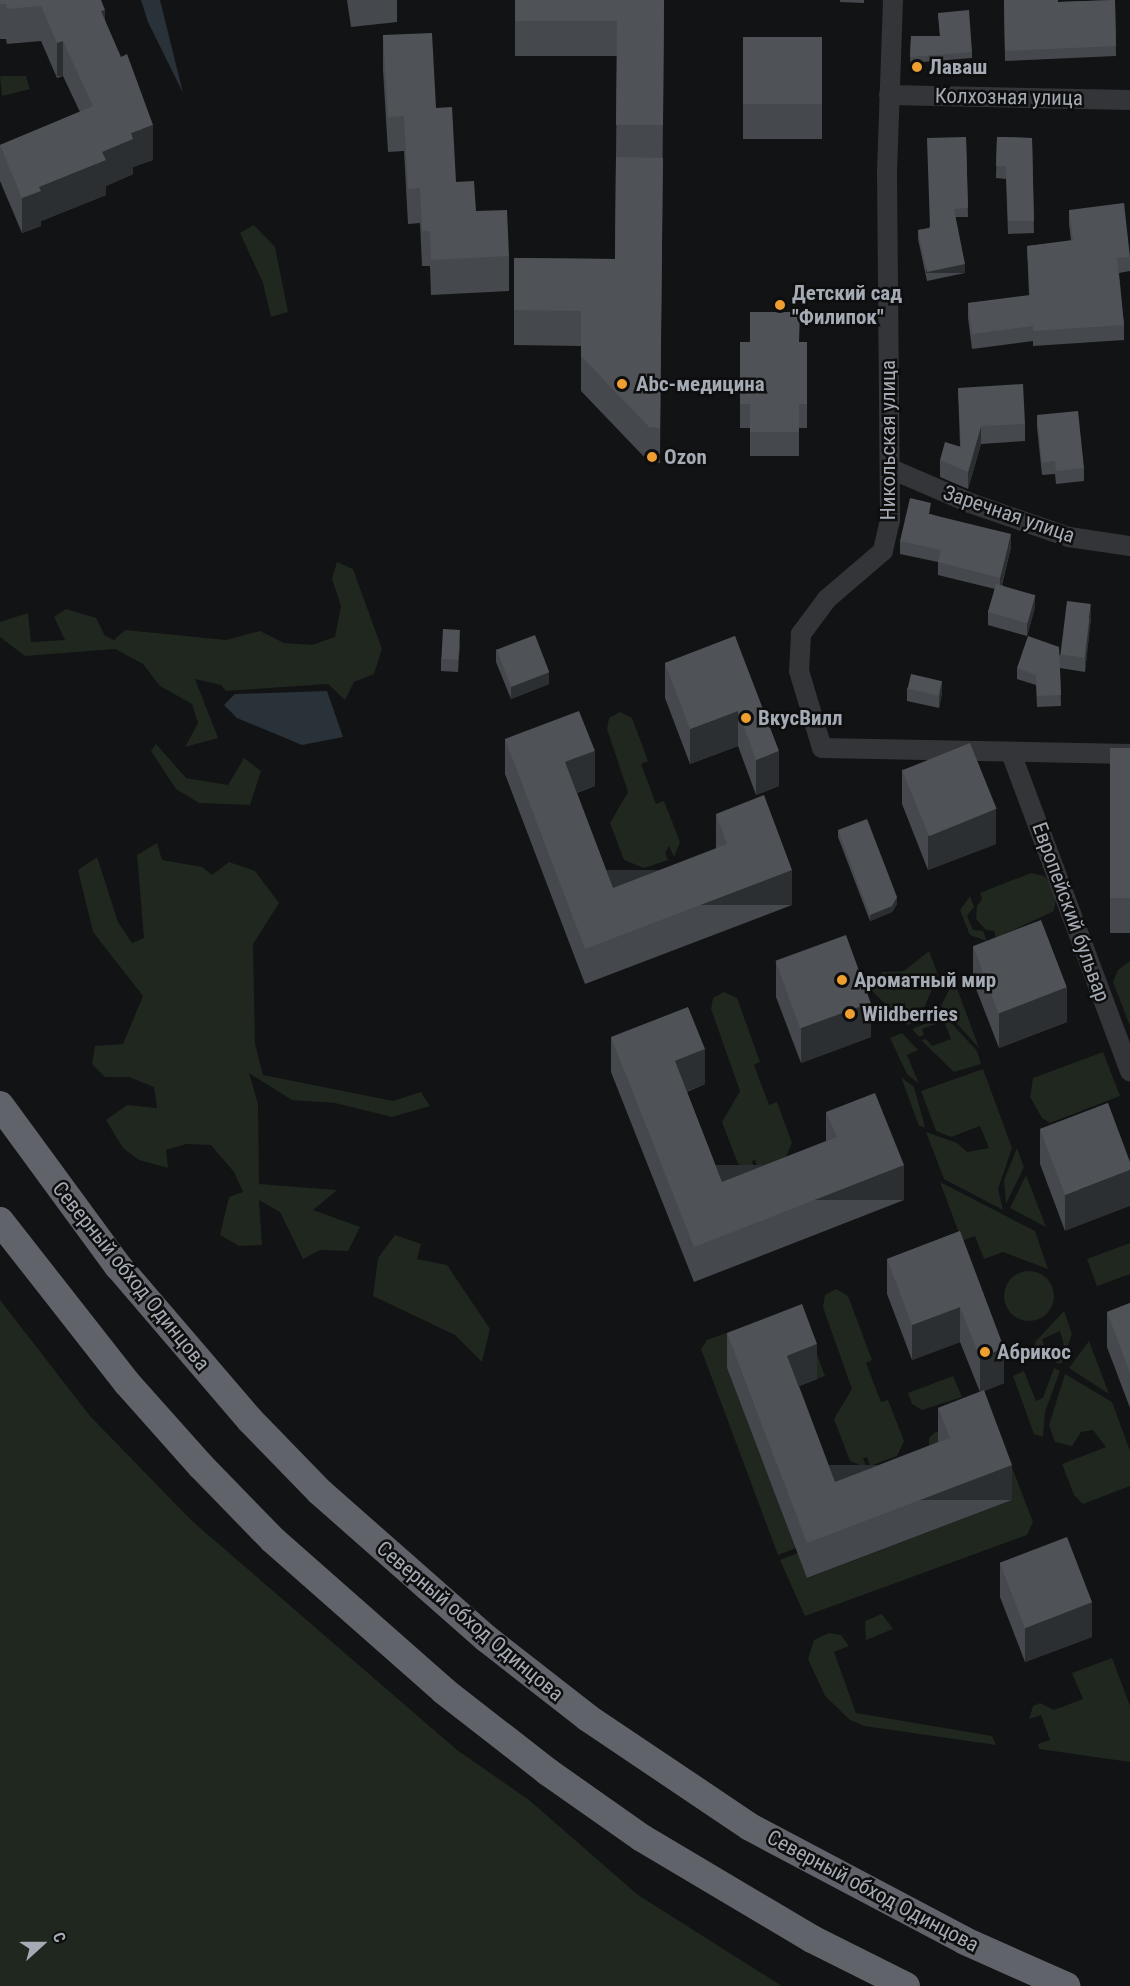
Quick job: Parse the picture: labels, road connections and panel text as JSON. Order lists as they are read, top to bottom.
{
  "streets": {
    "highway": ["Северный обход Одинцова"],
    "street": [
      "Колхозная улица",
      "Никольская улица",
      "Заречная улица",
      "Европейский бульвар"
    ]
  },
  "crossings": [
    ["Колхозная улица", "Никольская улица"],
    ["Никольская улица", "Заречная улица"],
    ["Никольская улица", "Европейский бульвар"]
  ],
  "places": [
    "Лаваш",
    "Детский сад \"Филипок\"",
    "Abc-медицина",
    "Ozon",
    "ВкусВилл",
    "Ароматный мир",
    "Wildberries",
    "Абрикос"
  ],
  "north": "right"
}
